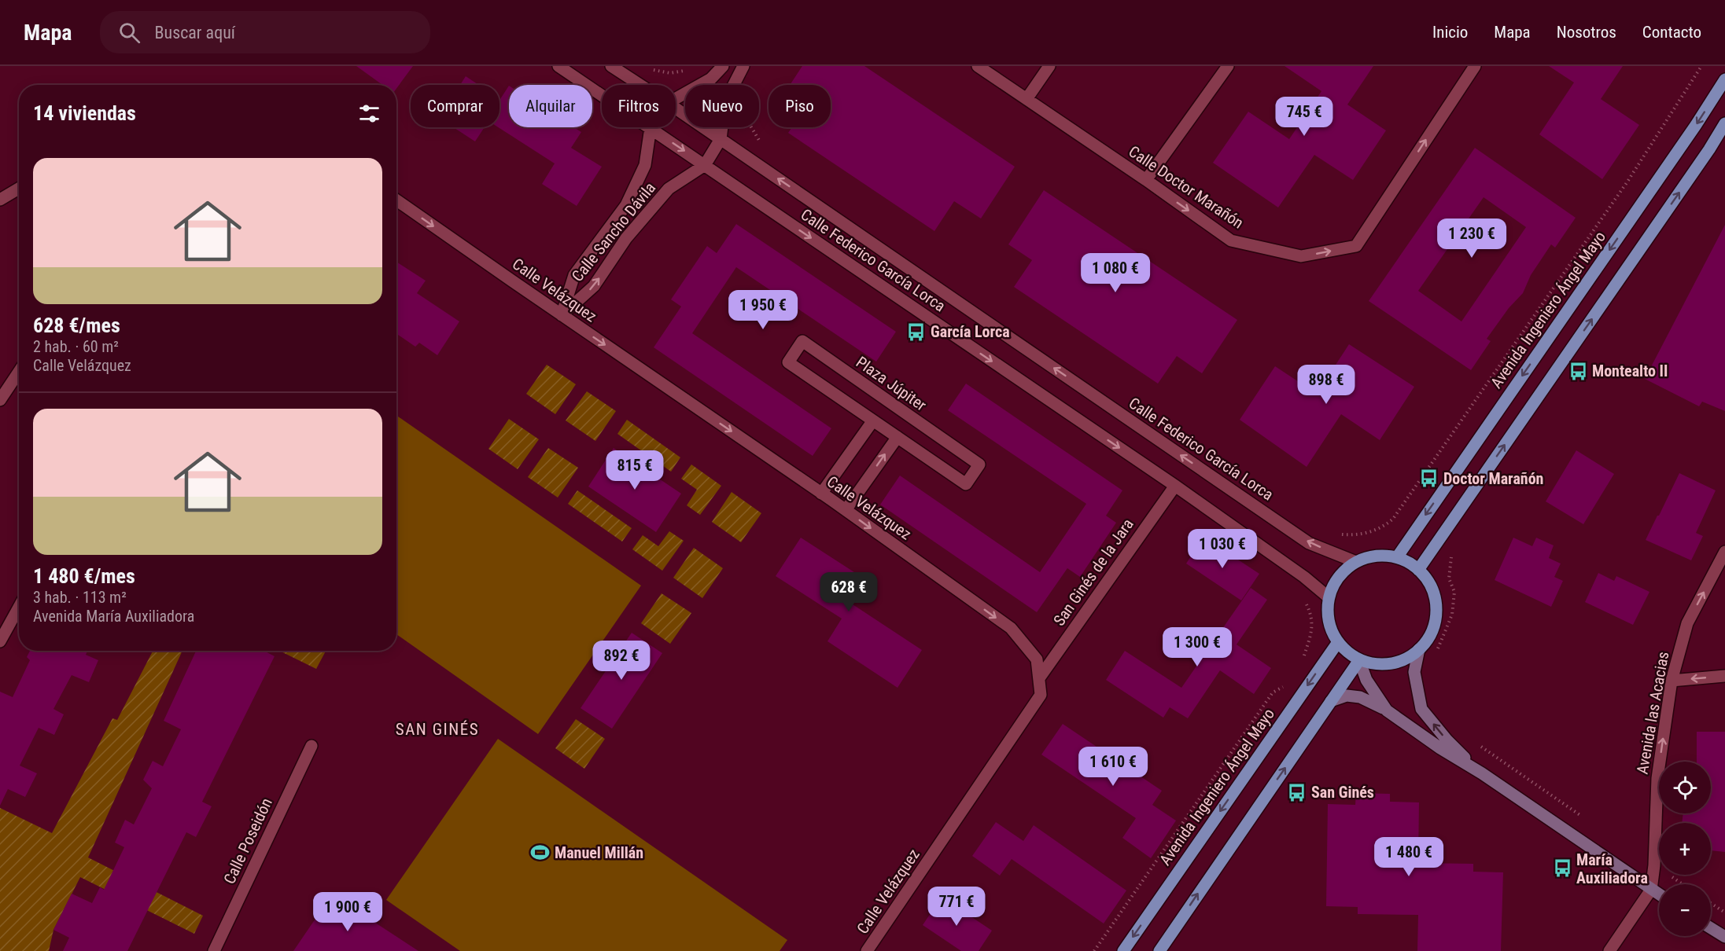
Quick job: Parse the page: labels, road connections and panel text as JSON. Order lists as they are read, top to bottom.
{
  "streets": {
    "main road": ["Avenida Ingeniero Ángel Mayo"],
    "street": [
      "Calle Doctor Marañón",
      "Calle Sancho Dávila",
      "Calle Federico García Lorca",
      "Calle Velázquez",
      "Plaza Júpiter",
      "San Ginés de la Jara",
      "Avenida las Acacias",
      "Calle Poseidón"
    ]
  },
  "crossings": [
    ["Calle Sancho Dávila", "Calle Federico García Lorca"],
    ["Calle Sancho Dávila", "Calle Velázquez"],
    ["Calle Federico García Lorca", "Avenida Ingeniero Ángel Mayo"],
    ["Calle Federico García Lorca", "San Ginés de la Jara"],
    ["Calle Velázquez", "San Ginés de la Jara"]
  ],
  "one_way": ["Calle Velázquez", "Avenida las Acacias"],
  "districts": ["SAN GINÉS"],
  "places": {
    "bus stop": [
      "García Lorca",
      "Montealto II",
      "Doctor Marañón",
      "San Ginés",
      "María Auxiliadora"
    ],
    "sports": ["Manuel Millán"]
  },
  "page": {
    "header": "Mapa",
    "search": "Buscar aquí",
    "nav": [
      "Inicio",
      "Mapa",
      "Nosotros",
      "Contacto"
    ],
    "chip": [
      "Comprar",
      "Alquilar",
      "Filtros",
      "Nuevo",
      "Piso"
    ],
    "heading": "14 viviendas",
    "price": [
      "745 €",
      "1 230 €",
      "1 080 €",
      "1 950 €",
      "898 €",
      "815 €",
      "1 030 €",
      "628 €",
      "1 300 €",
      "892 €",
      "1 610 €",
      "1 480 €",
      "771 €",
      "1 900 €"
    ],
    "list": [
      {
        "name": "628 €/mes",
        "note": "2 hab. · 60 m² · Calle Velázquez"
      },
      {
        "name": "1 480 €/mes",
        "note": "3 hab. · 113 m² · Avenida María Auxiliadora"
      }
    ],
    "map_buttons": ["+", "−"]
  }
}
